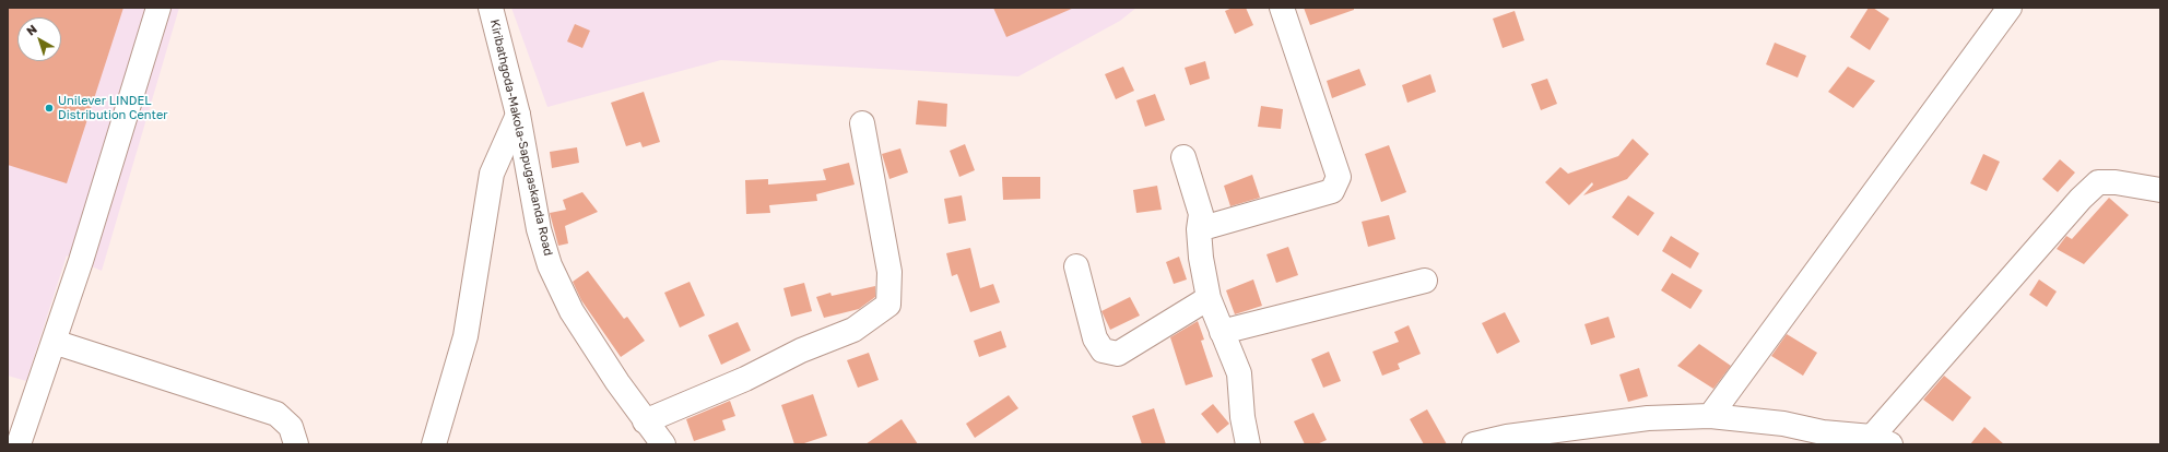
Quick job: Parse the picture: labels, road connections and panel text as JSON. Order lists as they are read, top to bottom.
{
  "streets": {
    "street": ["Kiribathgoda-Makola-Sapugaskanda Road"]
  },
  "places": ["Unilever LINDEL Distribution Center"],
  "north": "top left"
}
